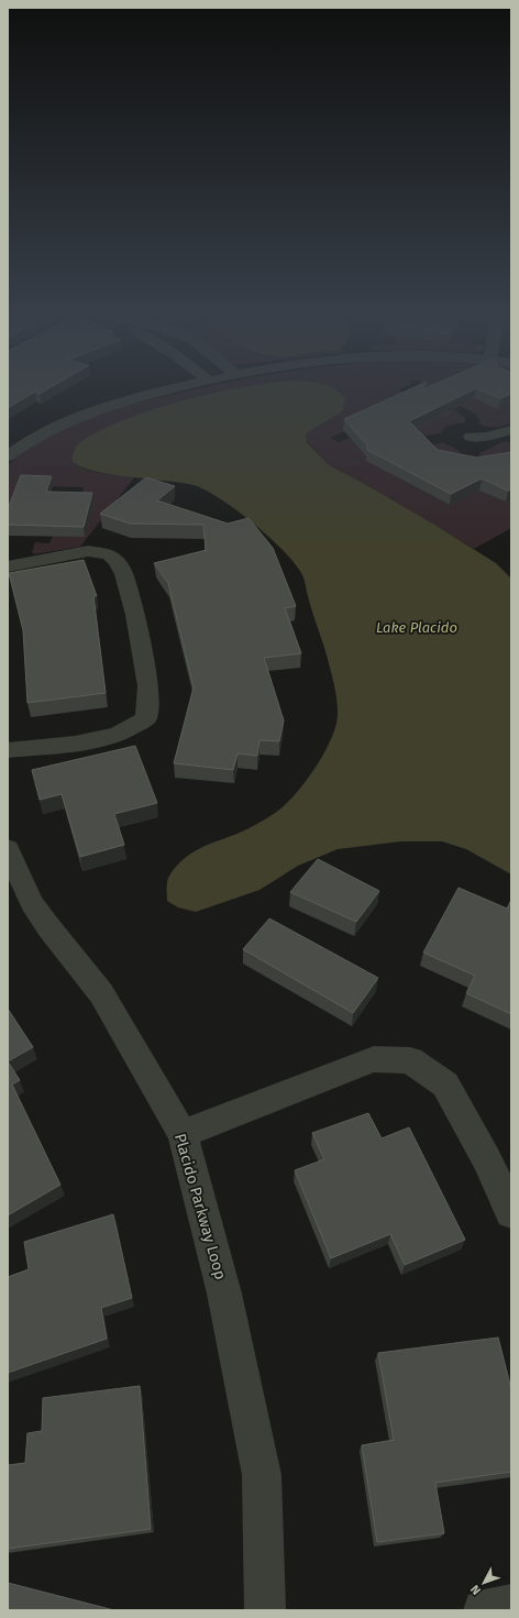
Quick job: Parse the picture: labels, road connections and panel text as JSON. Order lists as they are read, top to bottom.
{
  "streets": {
    "street": ["Placido Parkway Loop"]
  },
  "water": ["Lake Placido"],
  "north": "bottom left"
}
